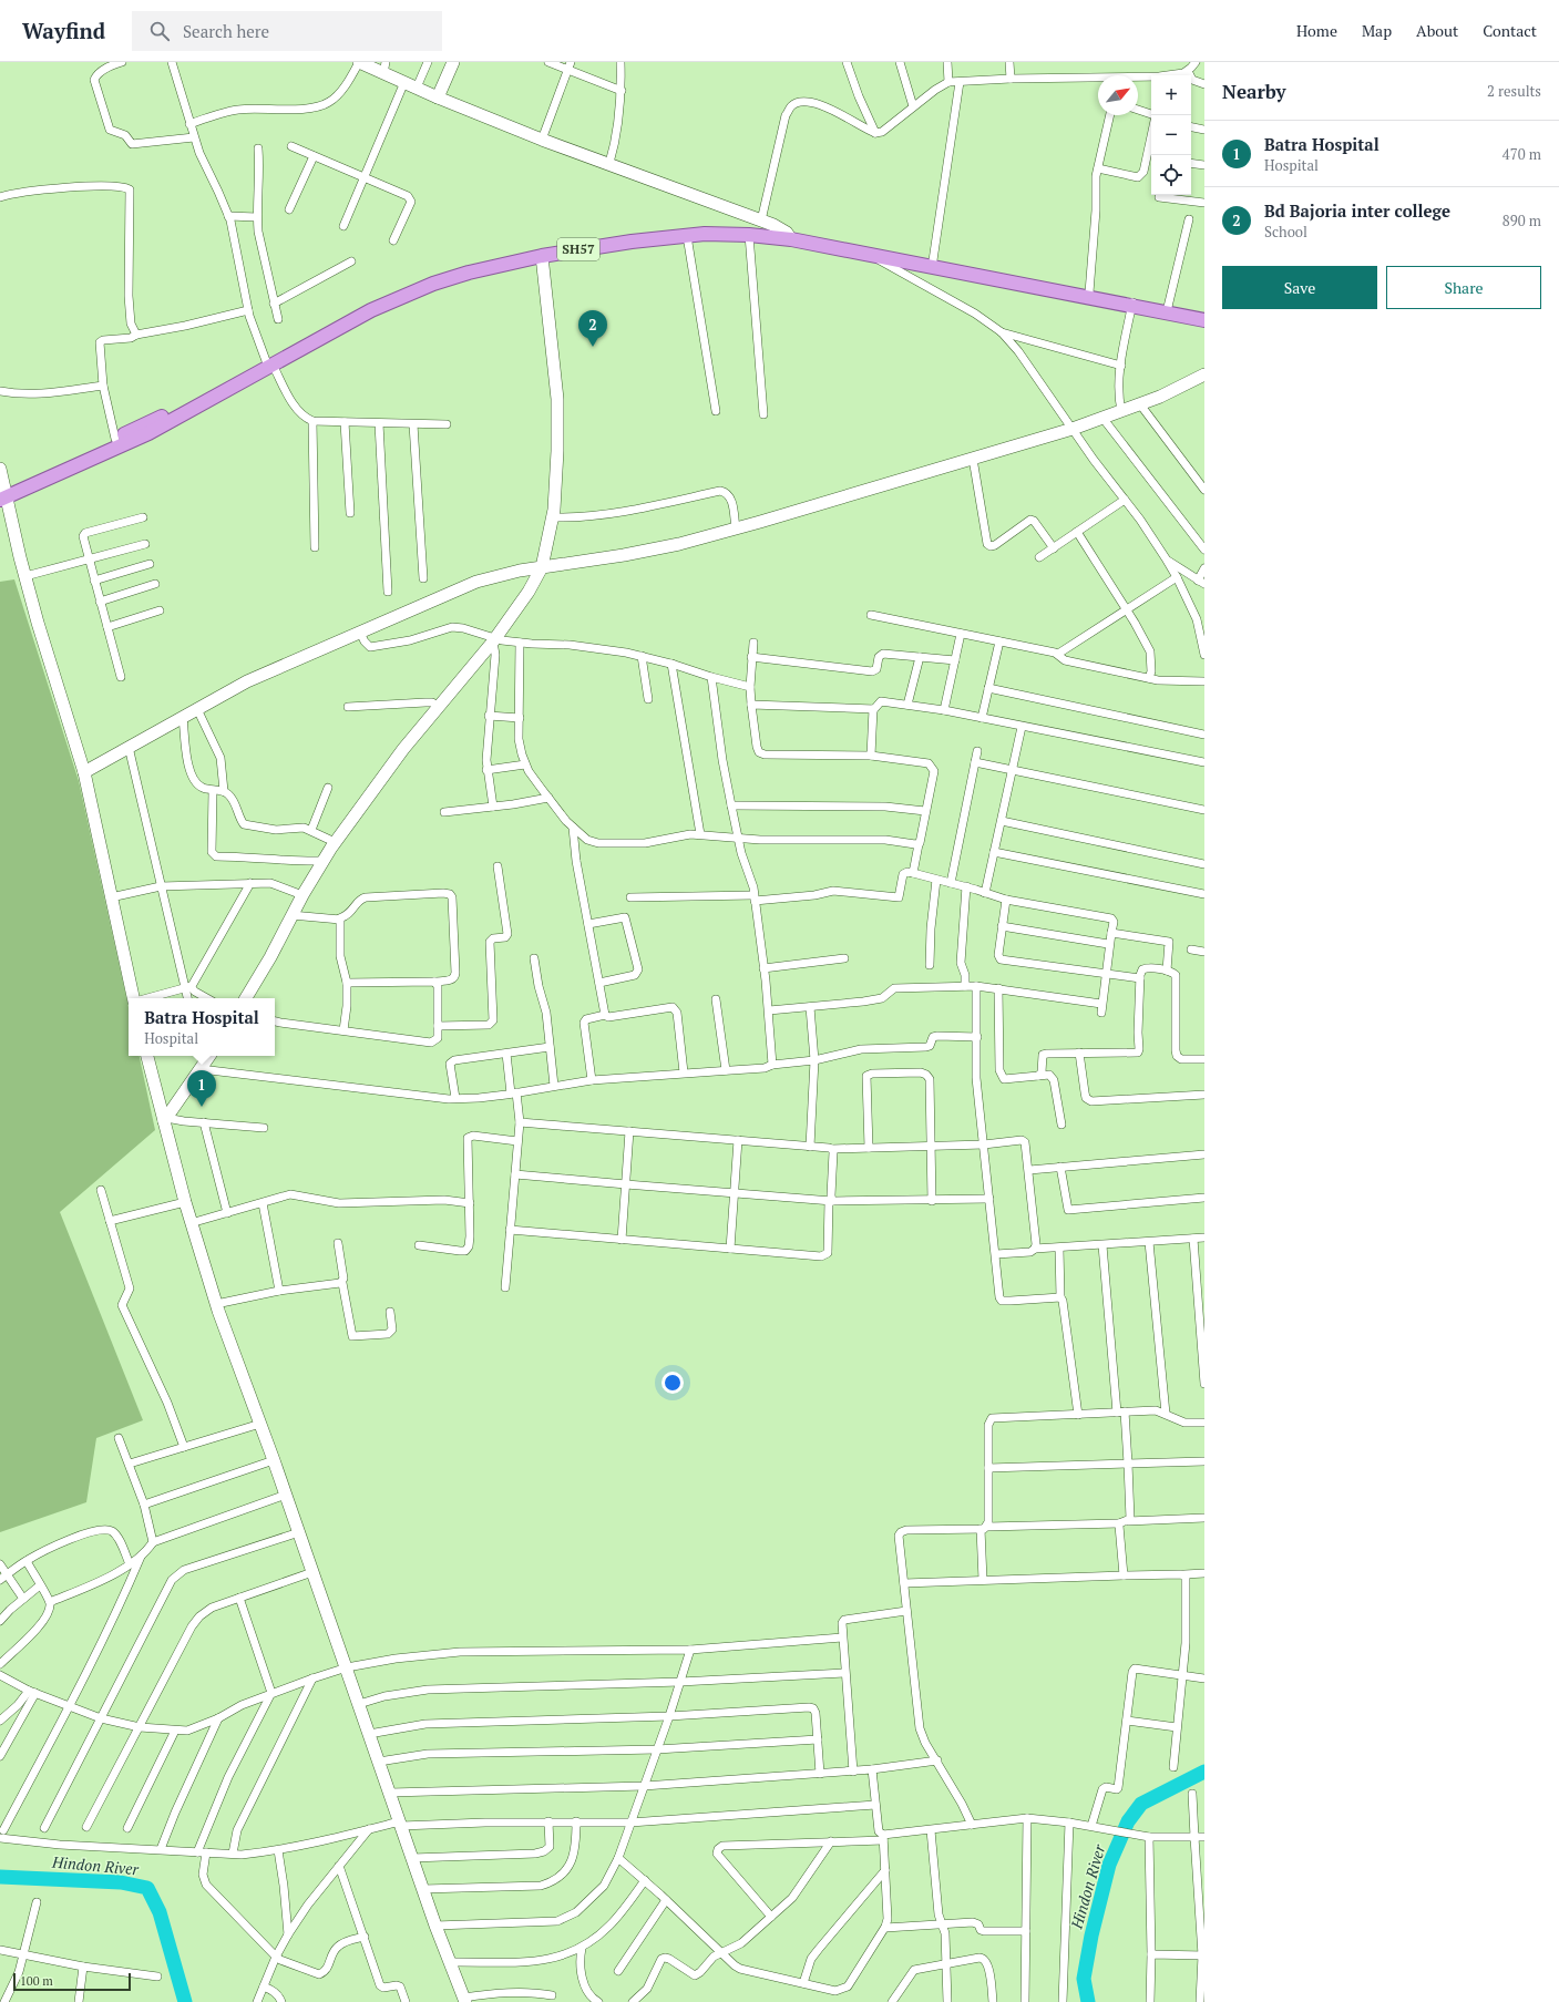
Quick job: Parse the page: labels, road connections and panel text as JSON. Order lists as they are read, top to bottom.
{
  "streets": {
    "main road": ["SH57"]
  },
  "water": ["Hindon River"],
  "scale_bar": "100 m",
  "north": "top right",
  "page": {
    "header": "Wayfind",
    "search": "Search here",
    "nav": [
      "Home",
      "Map",
      "About",
      "Contact"
    ],
    "heading": ["Nearby", "2 results"],
    "map_buttons": ["+", "−"],
    "list": [
      {
        "mark": "1",
        "name": "Batra Hospital",
        "note": "Hospital",
        "value": "470 m"
      },
      {
        "mark": "2",
        "name": "Bd Bajoria inter college",
        "note": "School",
        "value": "890 m"
      }
    ],
    "buttons": ["Save", "Share"],
    "pins": ["2", "1"],
    "popup": ["Batra Hospital", "Hospital"],
    "scale": "100 m"
  }
}
